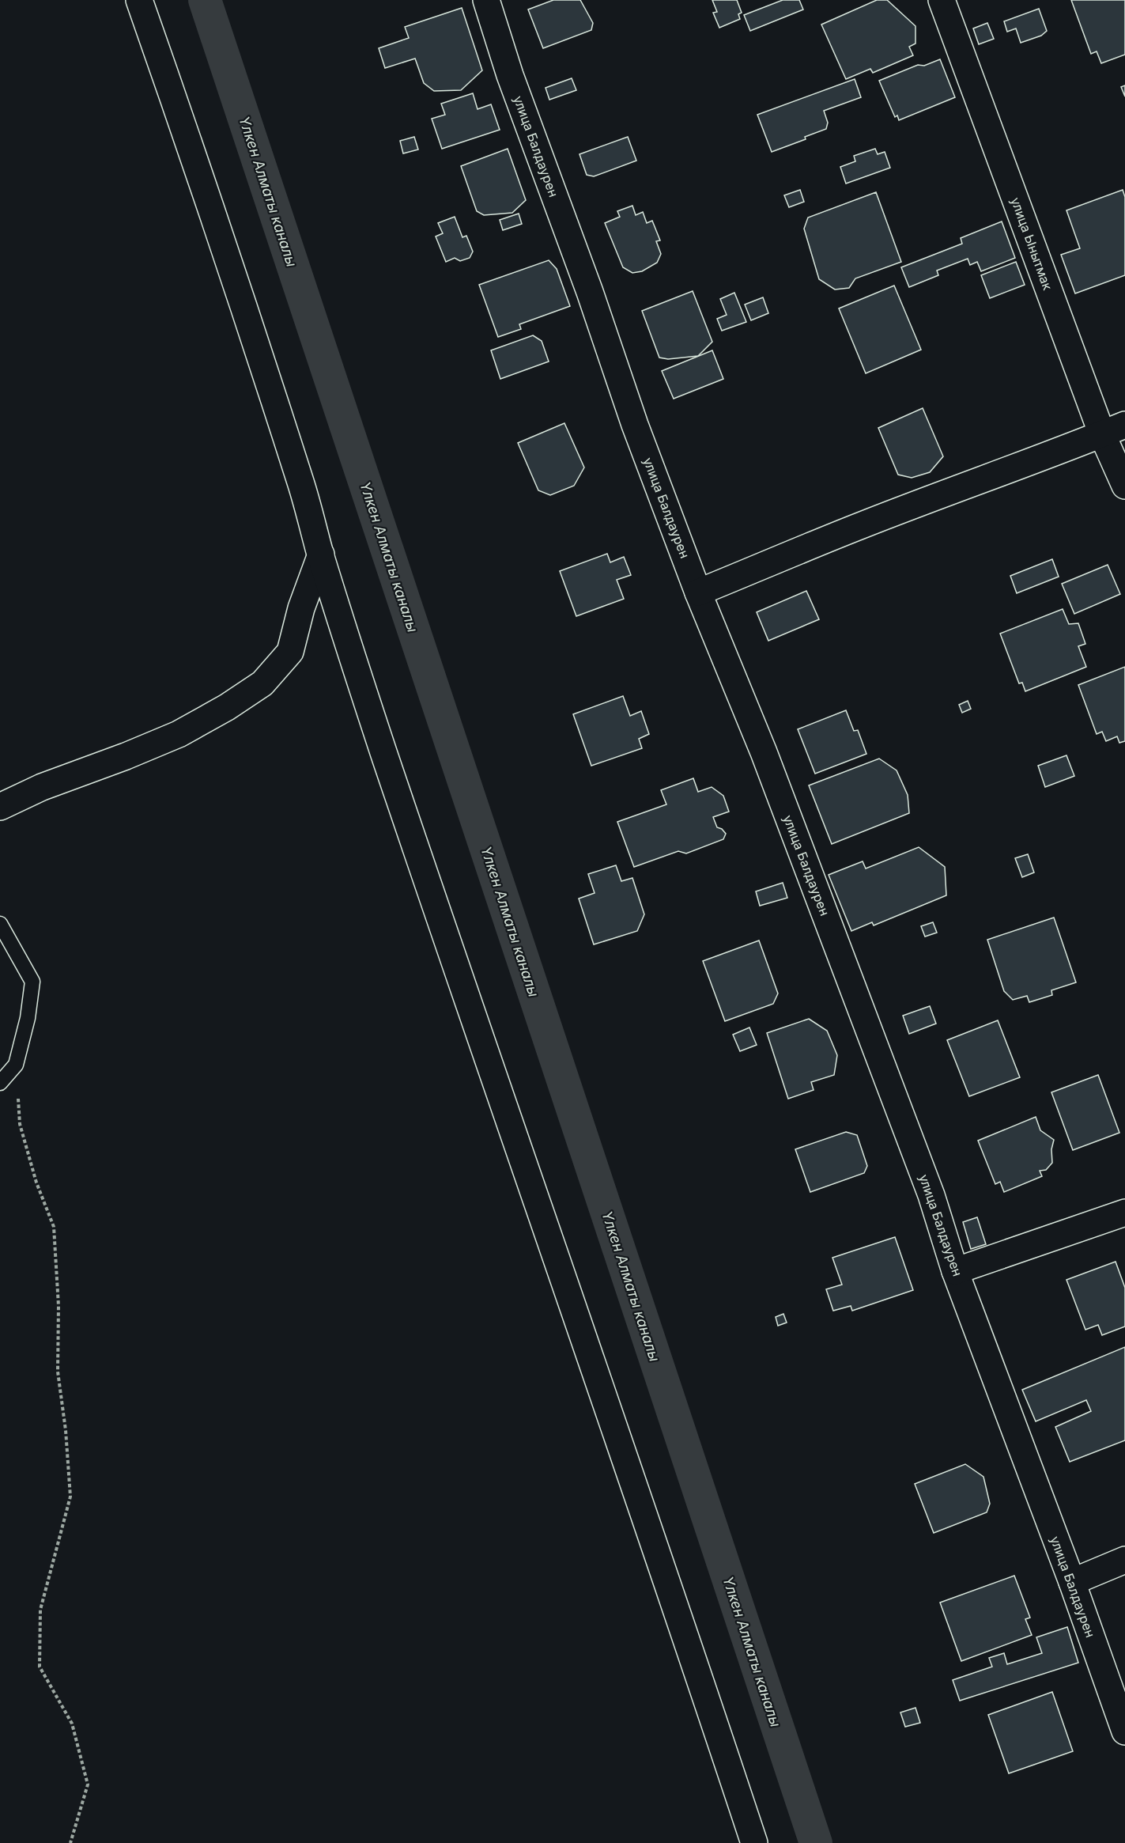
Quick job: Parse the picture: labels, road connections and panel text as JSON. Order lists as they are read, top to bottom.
{
  "streets": {
    "street": ["улица Балдаурен", "улица Ынытмак"]
  },
  "water": ["Үлкен Алматы каналы"]
}
